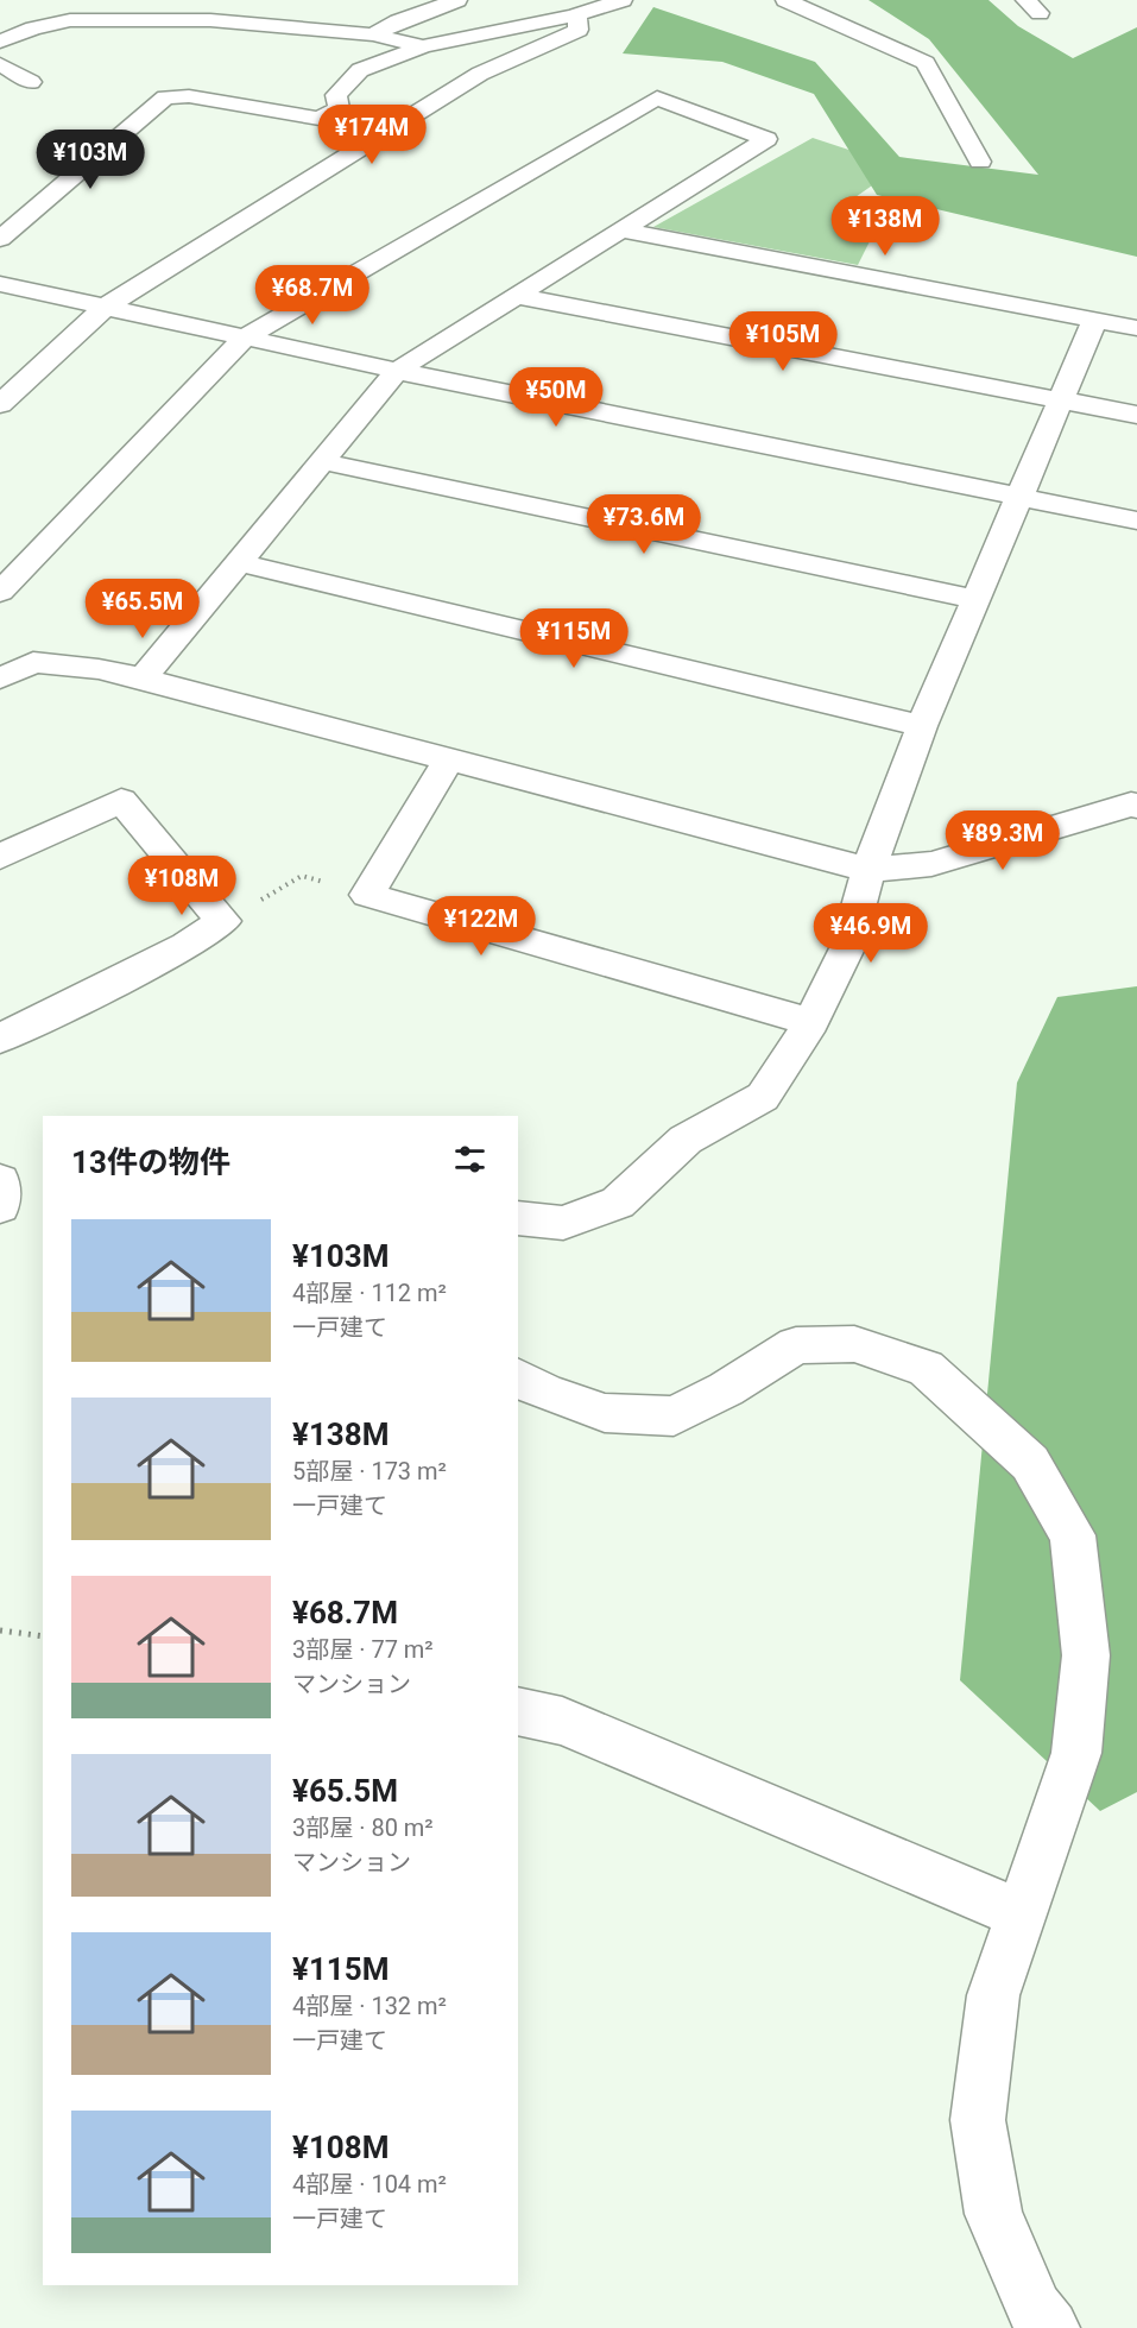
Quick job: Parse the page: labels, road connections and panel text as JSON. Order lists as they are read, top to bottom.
{
  "page": {
    "price": [
      "¥174M",
      "¥103M",
      "¥138M",
      "¥68.7M",
      "¥105M",
      "¥50M",
      "¥73.6M",
      "¥65.5M",
      "¥115M",
      "¥89.3M",
      "¥108M",
      "¥122M",
      "¥46.9M"
    ],
    "heading": "13件の物件",
    "list": [
      {
        "name": "¥103M",
        "note": "4部屋 · 112 m² · 一戸建て"
      },
      {
        "name": "¥138M",
        "note": "5部屋 · 173 m² · 一戸建て"
      },
      {
        "name": "¥68.7M",
        "note": "3部屋 · 77 m² · マンション"
      },
      {
        "name": "¥65.5M",
        "note": "3部屋 · 80 m² · マンション"
      },
      {
        "name": "¥115M",
        "note": "4部屋 · 132 m² · 一戸建て"
      },
      {
        "name": "¥108M",
        "note": "4部屋 · 104 m² · 一戸建て"
      }
    ]
  }
}
